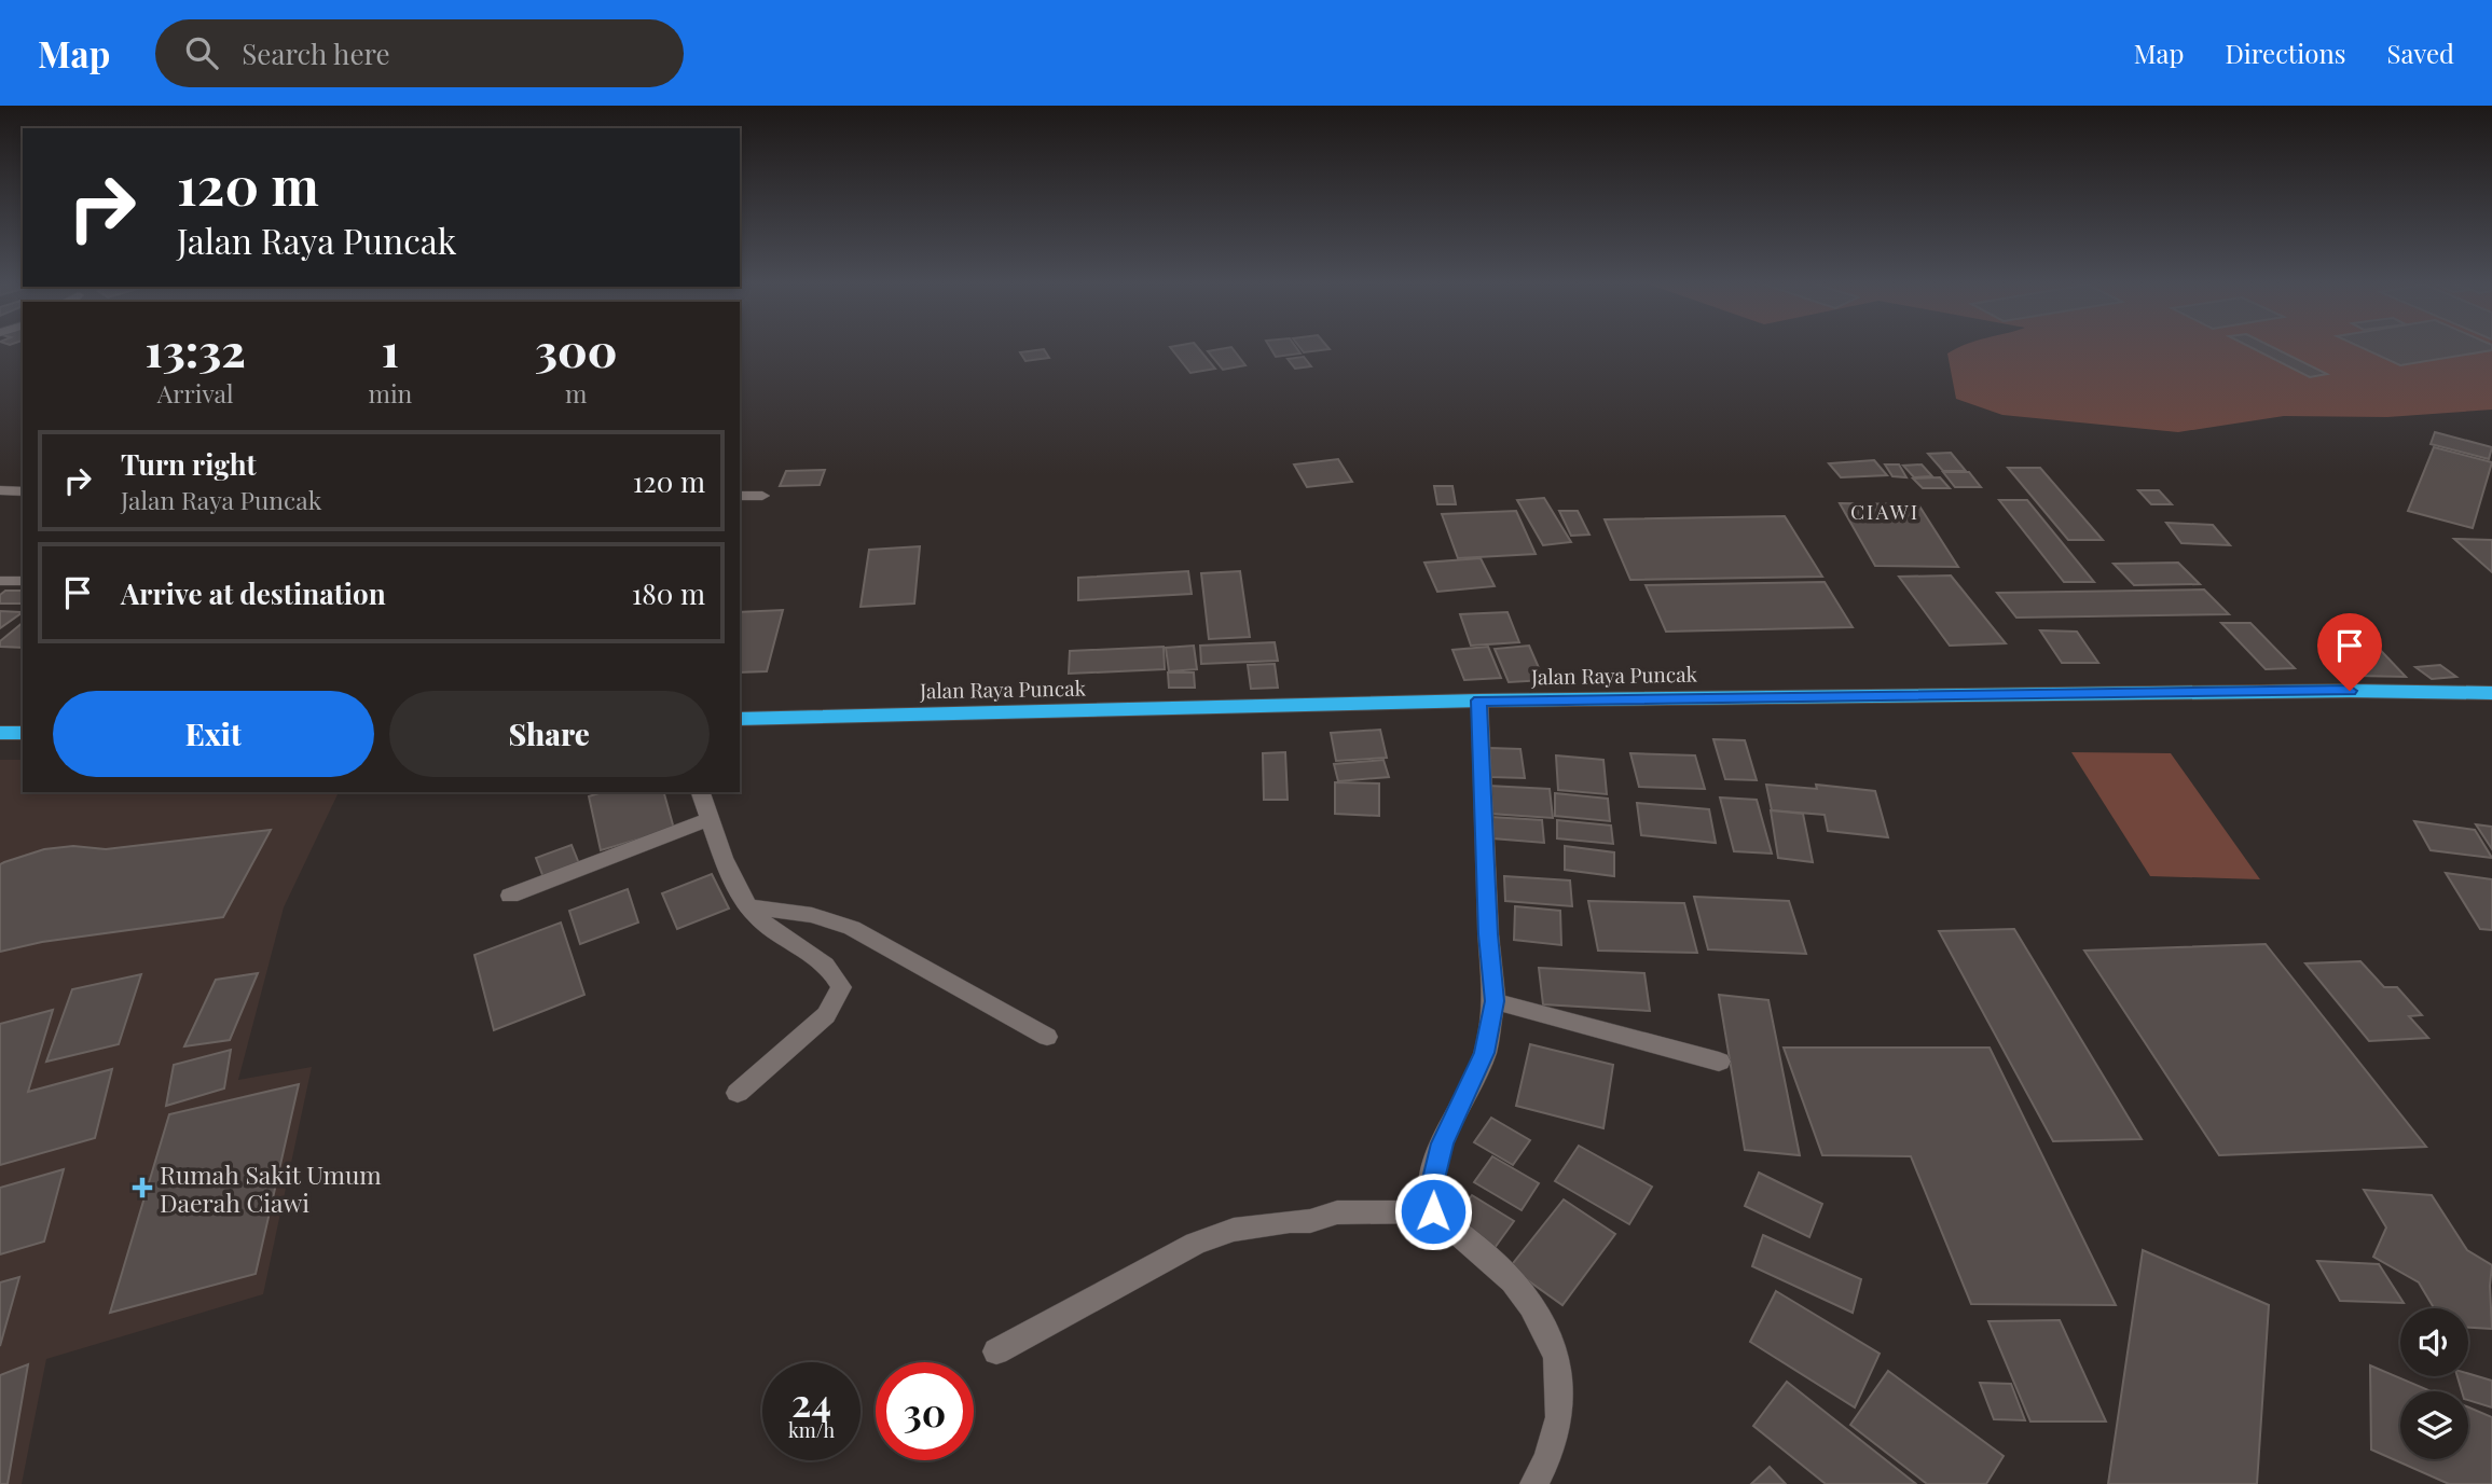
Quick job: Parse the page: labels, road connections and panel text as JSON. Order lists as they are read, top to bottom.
{
  "streets": {
    "highway": ["Jalan Raya Puncak"]
  },
  "districts": ["CIAWI"],
  "places": {
    "health": ["Rumah Sakit Umum Daerah Ciawi"]
  },
  "page": {
    "header": "Map",
    "search": "Search here",
    "nav": ["Map", "Directions", "Saved"],
    "turn": ["120 m", "Jalan Raya Puncak"],
    "eta": [
      "13:32",
      "Arrival",
      "1",
      "min",
      "300",
      "m"
    ],
    "list": [
      {
        "name": "Turn right",
        "note": "Jalan Raya Puncak",
        "value": "120 m"
      },
      {
        "name": "Arrive at destination",
        "value": "180 m"
      }
    ],
    "buttons": ["Exit", "Share"],
    "speed": "24 km/h",
    "limit": "30"
  }
}
